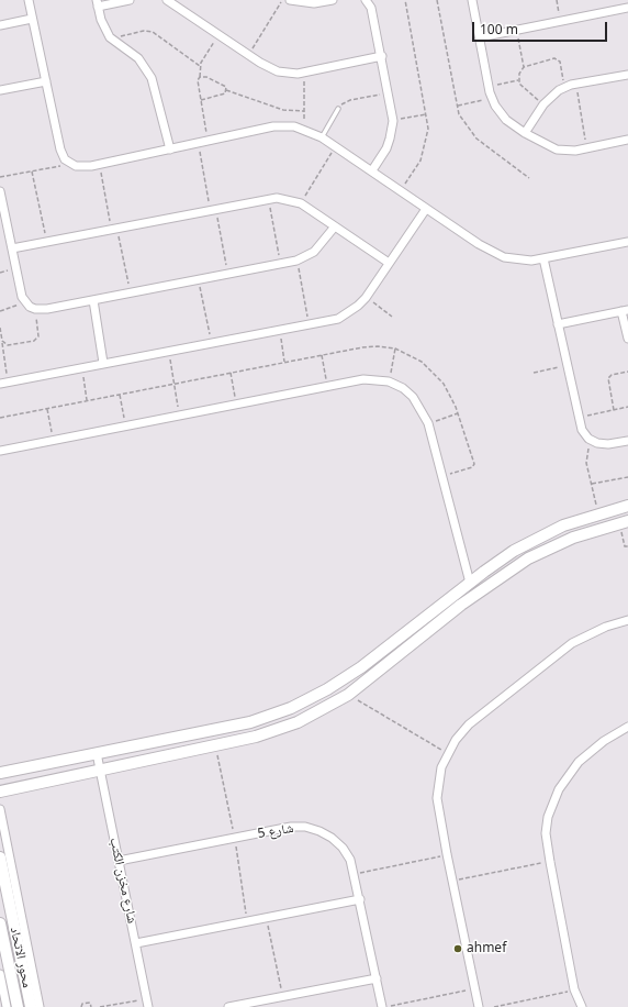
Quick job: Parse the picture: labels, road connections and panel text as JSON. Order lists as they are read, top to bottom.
{
  "streets": {
    "street": ["شارع 5", "شارع مخزن الكتب", "محور الاتحاد"]
  },
  "crossings": [
    ["شارع 5", "شارع مخزن الكتب"]
  ],
  "places": ["ahmef"],
  "scale_bar": "100 m"
}
